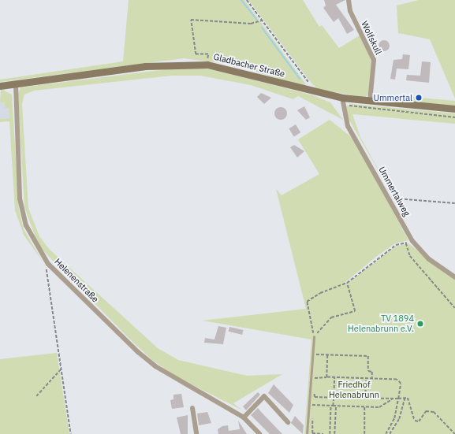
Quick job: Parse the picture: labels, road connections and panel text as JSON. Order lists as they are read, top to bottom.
{
  "streets": {
    "main road": ["Gladbacher Straße"],
    "street": ["Wolfskull", "Ummertalweg", "Helenenstraße"]
  },
  "crossings": [
    ["Wolfskull", "Gladbacher Straße"],
    ["Gladbacher Straße", "Ummertalweg"],
    ["Gladbacher Straße", "Helenenstraße"]
  ],
  "parks": ["Friedhof Helenabrunn"],
  "places": ["Ummertal", "TV 1894 Helenabrunn e.V."]
}
